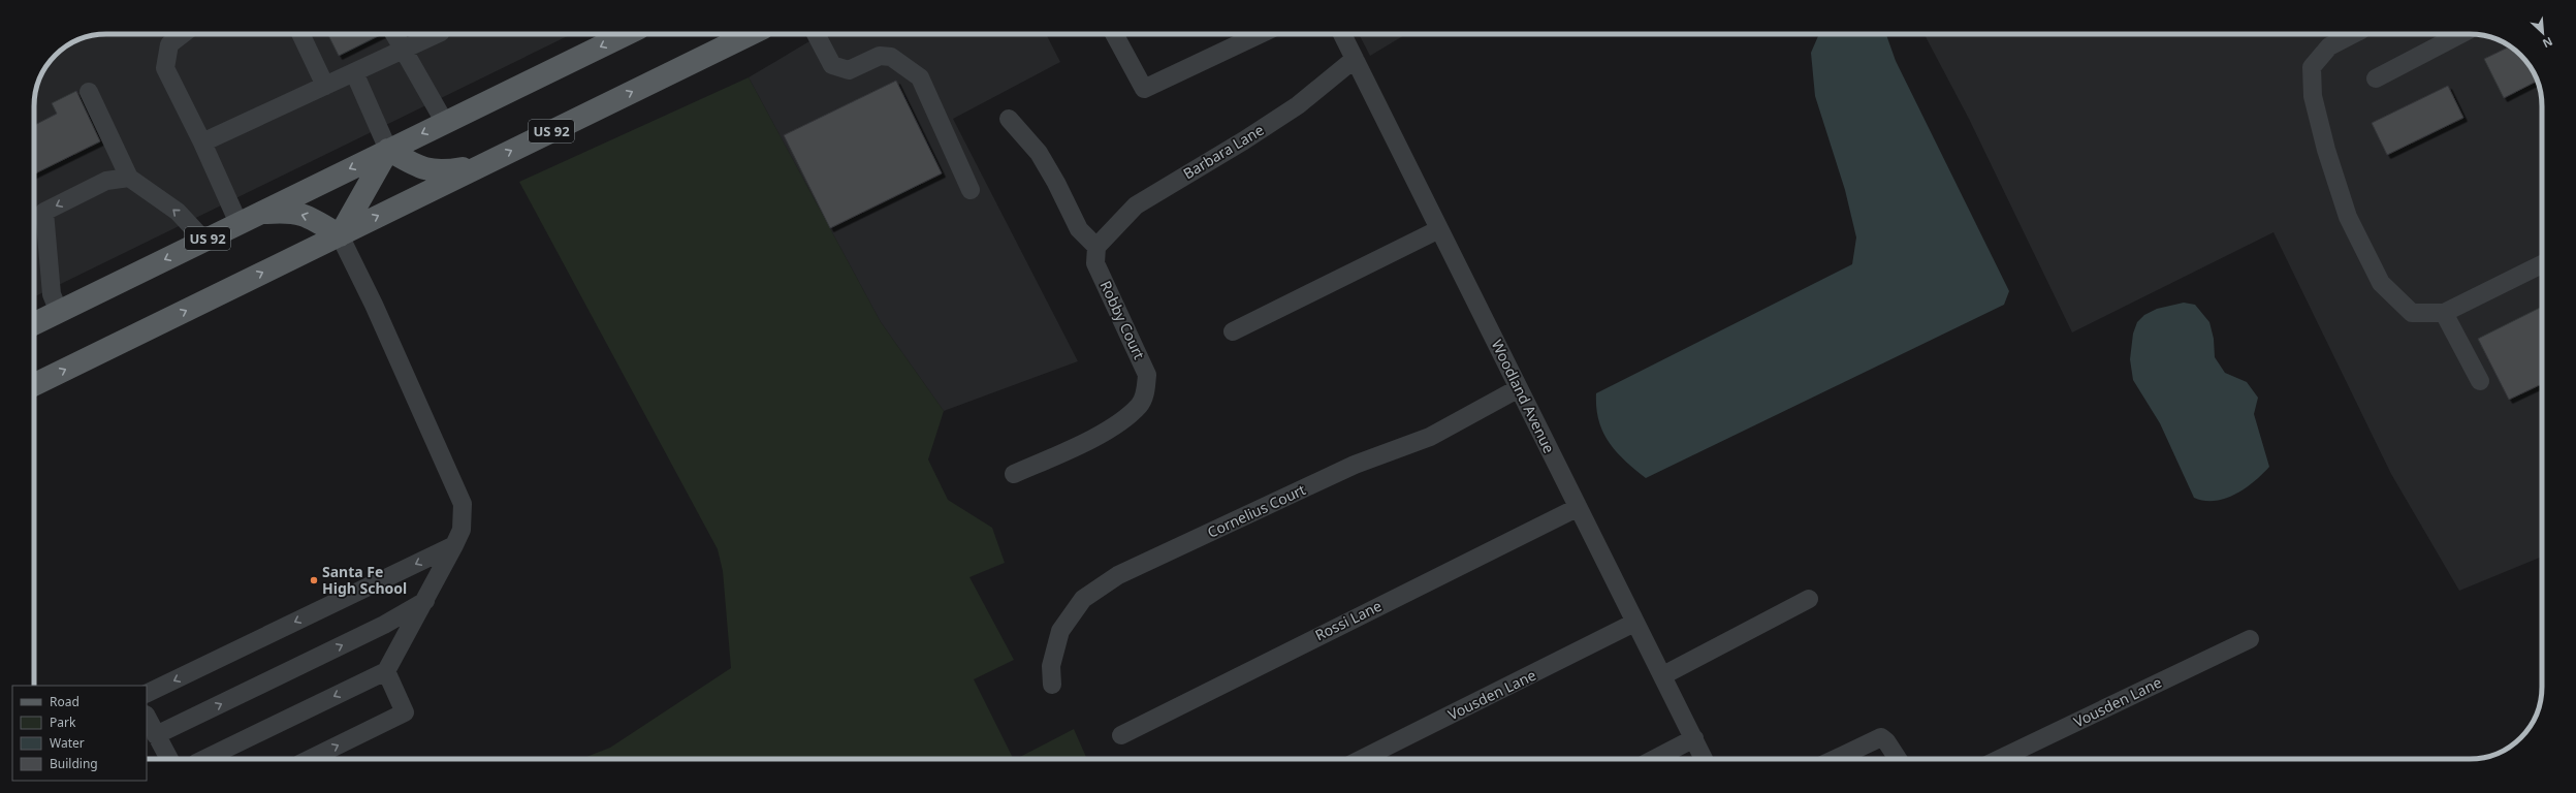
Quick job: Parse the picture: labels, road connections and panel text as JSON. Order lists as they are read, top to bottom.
{
  "streets": {
    "main road": ["US 92"],
    "street": [
      "Barbara Lane",
      "Robby Court",
      "Woodland Avenue",
      "Cornelius Court",
      "Rossi Lane",
      "Vousden Lane"
    ]
  },
  "crossings": [
    ["Barbara Lane", "Robby Court"],
    ["Barbara Lane", "Woodland Avenue"],
    ["Woodland Avenue", "Cornelius Court"],
    ["Woodland Avenue", "Rossi Lane"],
    ["Woodland Avenue", "Vousden Lane"]
  ],
  "places": ["Santa Fe High School"],
  "legend": [
    "Road",
    "Park",
    "Water",
    "Building"
  ],
  "north": "bottom right"
}
